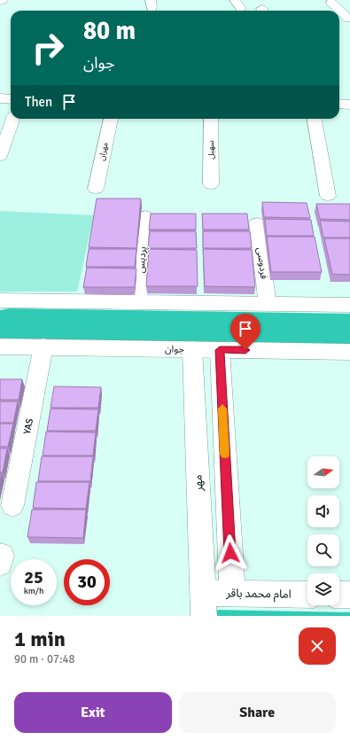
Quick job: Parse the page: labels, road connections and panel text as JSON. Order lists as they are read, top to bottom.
{
  "streets": {
    "street": [
      "سهیل",
      "مهران",
      "پردیس",
      "فردوسی",
      "جوان",
      "YAS",
      "مهر",
      "امام محمد باقر"
    ]
  },
  "crossings": [
    ["جوان", "YAS"],
    ["جوان", "مهر"],
    ["مهر", "امام محمد باقر"]
  ],
  "north": "right",
  "page": {
    "turn": ["80 m", "جوان"],
    "then": "Then",
    "speed": "25 km/h",
    "limit": "30",
    "heading": ["1 min", "90 m · 07:48"],
    "buttons": ["Exit", "Share"]
  }
}
